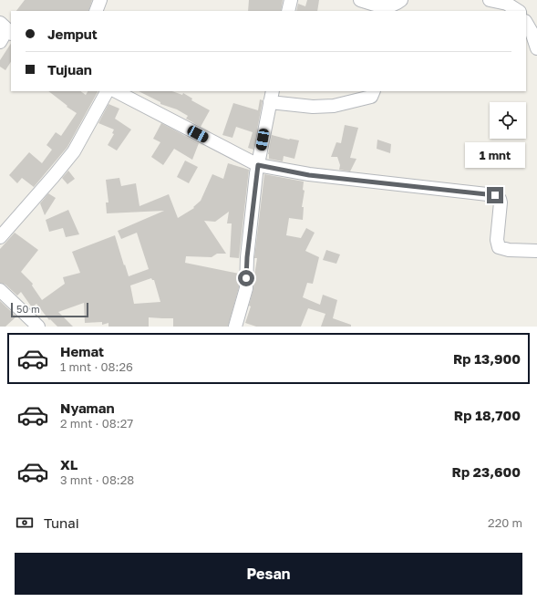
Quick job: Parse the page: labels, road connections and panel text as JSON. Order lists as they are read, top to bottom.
{
  "scale_bar": "50 m",
  "page": {
    "banner": ["Jemput", "Tujuan"],
    "bubble": "1 mnt",
    "scale": "50 m",
    "list": [
      {
        "name": "Hemat",
        "note": "1 mnt · 08:26",
        "value": "Rp 13,900"
      },
      {
        "name": "Nyaman",
        "note": "2 mnt · 08:27",
        "value": "Rp 18,700"
      },
      {
        "name": "XL",
        "note": "3 mnt · 08:28",
        "value": "Rp 23,600"
      }
    ],
    "pay": ["Tunai", "220 m"],
    "buttons": "Pesan"
  }
}
